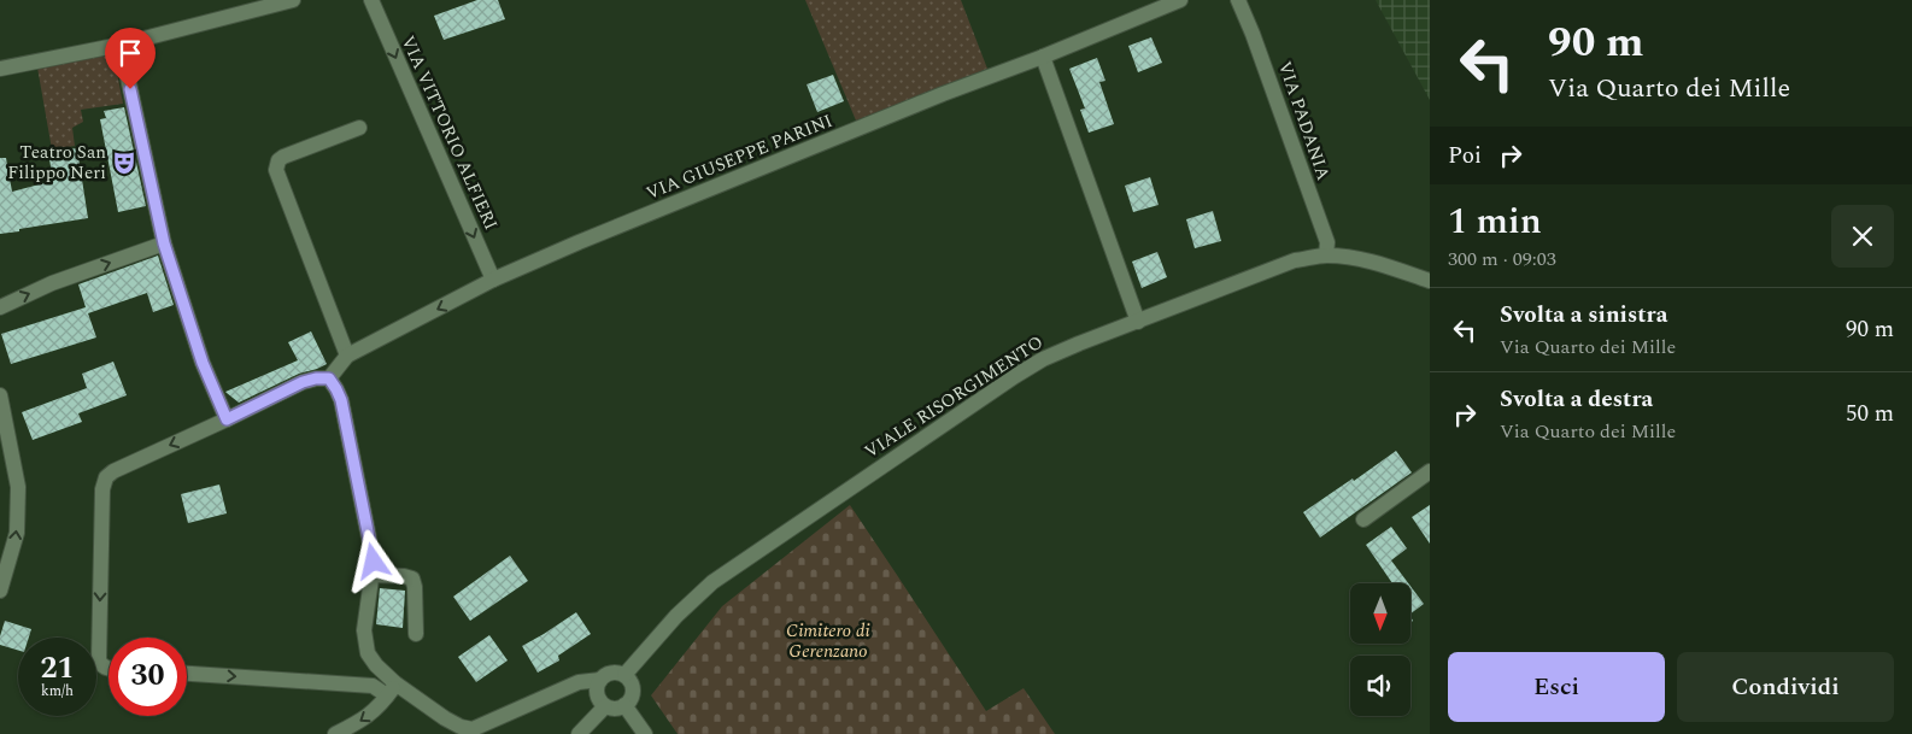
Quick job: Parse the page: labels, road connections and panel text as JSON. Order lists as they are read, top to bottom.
{
  "streets": {
    "street": [
      "VIA PADANIA",
      "VIA VITTORIO ALFIERI",
      "VIA GIUSEPPE PARINI",
      "VIALE RISORGIMENTO"
    ]
  },
  "crossings": [
    ["VIA PADANIA", "VIALE RISORGIMENTO"],
    ["VIA VITTORIO ALFIERI", "VIA GIUSEPPE PARINI"]
  ],
  "one_way": ["VIA VITTORIO ALFIERI"],
  "parks": ["Cimitero di Gerenzano"],
  "places": {
    "theatre": ["Teatro San Filippo Neri"]
  },
  "north": "bottom",
  "page": {
    "turn": ["90 m", "Via Quarto dei Mille"],
    "then": "Poi",
    "heading": ["1 min", "300 m · 09:03"],
    "list": [
      {
        "name": "Svolta a sinistra",
        "note": "Via Quarto dei Mille",
        "value": "90 m"
      },
      {
        "name": "Svolta a destra",
        "note": "Via Quarto dei Mille",
        "value": "50 m"
      }
    ],
    "speed": "21 km/h",
    "limit": "30",
    "buttons": ["Esci", "Condividi"]
  }
}
